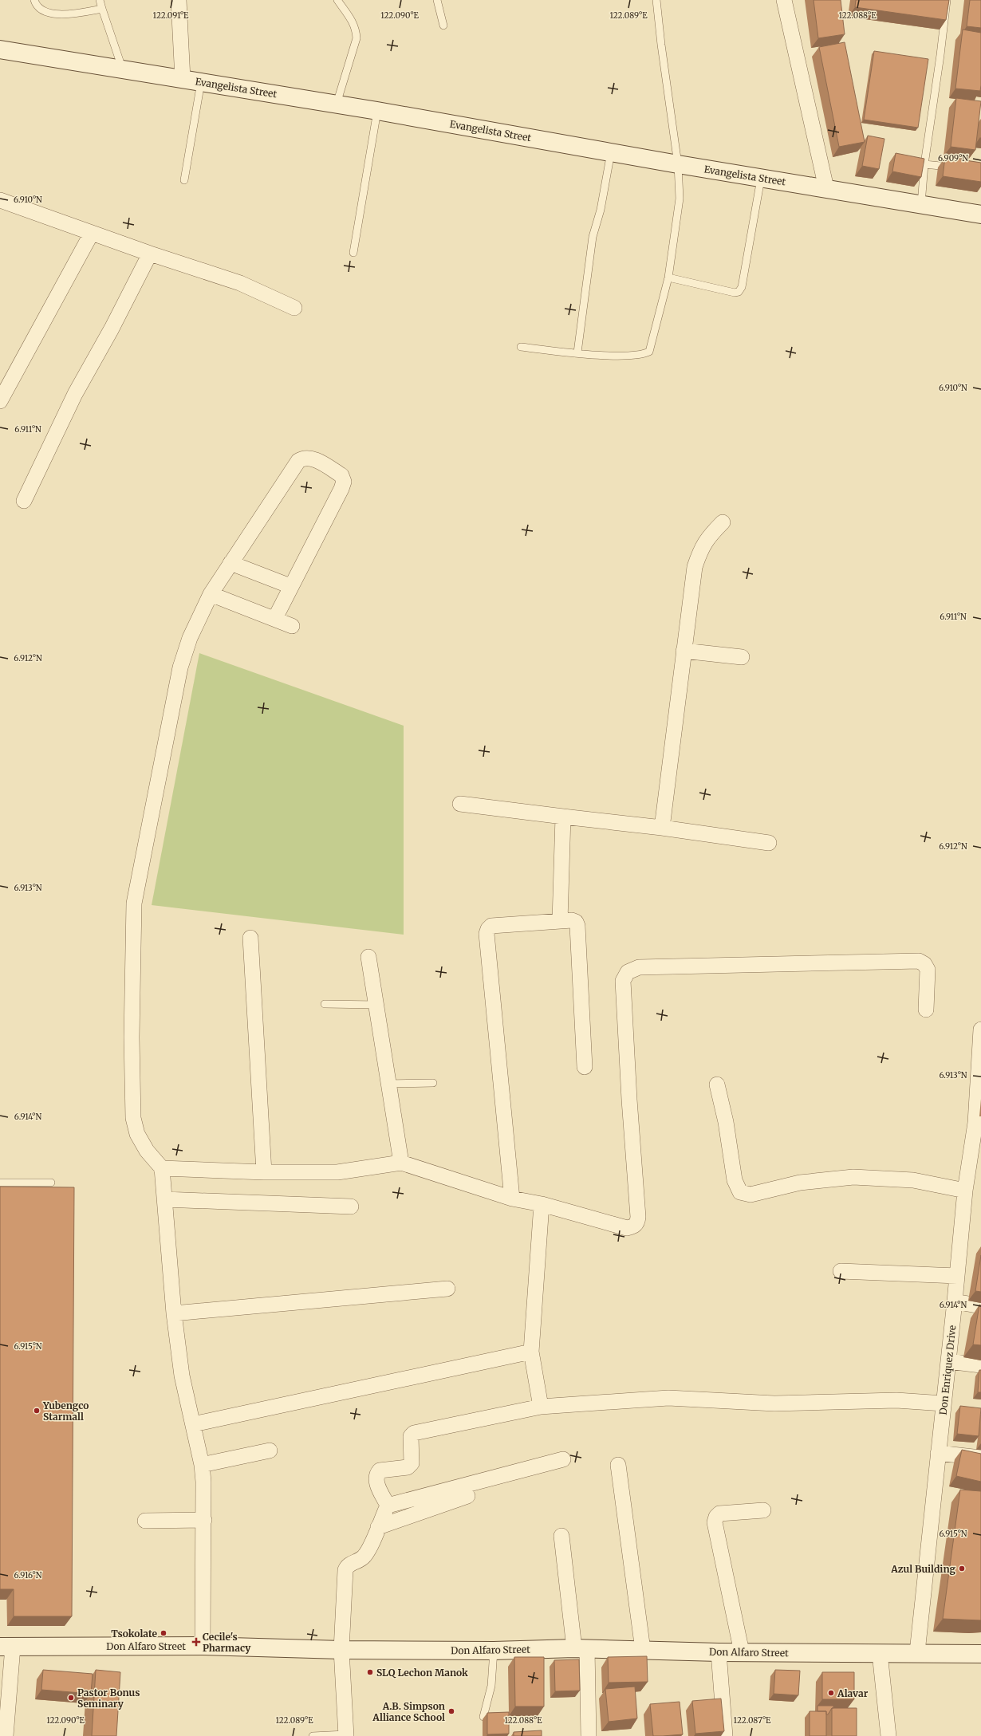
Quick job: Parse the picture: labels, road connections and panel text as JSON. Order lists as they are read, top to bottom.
{
  "streets": {
    "main road": ["Evangelista Street", "Don Alfaro Street"],
    "street": ["Don Enriquez Drive"]
  },
  "crossings": [
    ["Don Enriquez Drive", "Don Alfaro Street"]
  ],
  "places": {
    "other": [
      "Yubengco Starmall",
      "Azul Building",
      "Tsokolate",
      "SLQ Lechon Manok",
      "Alavar",
      "Pastor Bonus Seminary",
      "A.B. Simpson Alliance School"
    ],
    "health": ["Cecile's Pharmacy"]
  },
  "coordinates": [
    "122.091°E",
    "122.090°E",
    "122.089°E",
    "122.088°E",
    "6.909°N",
    "6.910°N",
    "6.911°N",
    "6.912°N",
    "6.913°N",
    "6.914°N",
    "6.915°N",
    "6.916°N",
    "122.087°E"
  ]
}
